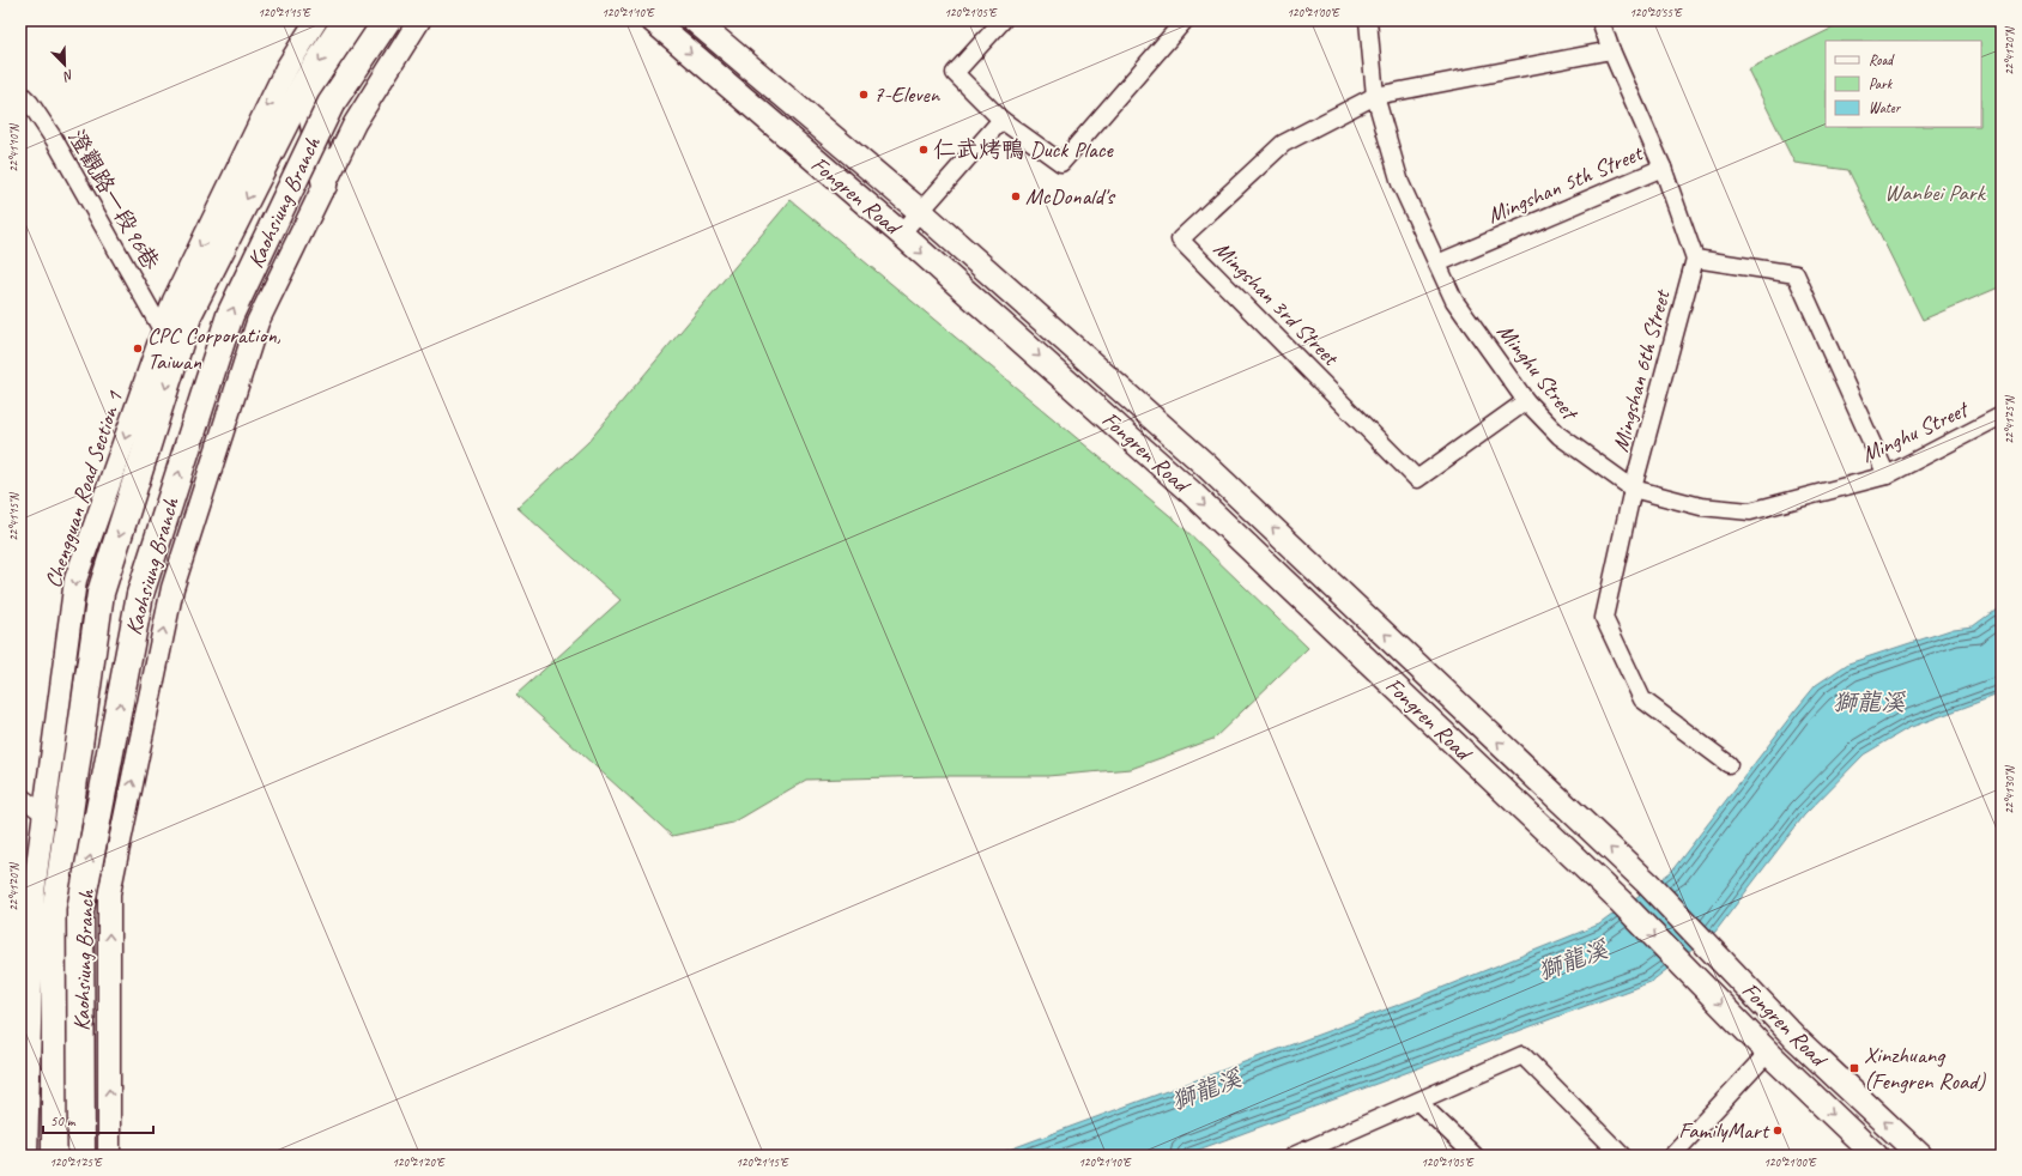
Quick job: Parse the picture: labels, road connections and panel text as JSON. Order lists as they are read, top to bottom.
{
  "streets": {
    "highway": ["Kaohsiung Branch"],
    "main road": ["Fongren Road"],
    "street": [
      "Mingshan 5th Street",
      "澄觀路一段96巷",
      "Mingshan 3rd Street",
      "Minghu Street",
      "Mingshan 6th Street",
      "Chengguan Road Section 1"
    ]
  },
  "crossings": [
    ["Mingshan 5th Street", "Minghu Street"],
    ["澄觀路一段96巷", "Chengguan Road Section 1"],
    ["Mingshan 3rd Street", "Minghu Street"],
    ["Minghu Street", "Mingshan 6th Street"]
  ],
  "water": ["獅龍溪"],
  "parks": ["Wanbei Park"],
  "places": {
    "other": [
      "7-Eleven",
      "仁武烤鴨 Duck Place",
      "McDonald's",
      "CPC Corporation, Taiwan",
      "FamilyMart"
    ],
    "transit": ["Xinzhuang (Fengren Road)"]
  },
  "legend": ["Road", "Park", "Water"],
  "scale_bar": "50 m",
  "north": "bottom right",
  "coordinates": [
    "120°21'15\"E",
    "120°21'10\"E",
    "120°21'05\"E",
    "120°21'00\"E",
    "120°20'55\"E",
    "22°41'20\"N",
    "22°41'10\"N",
    "22°41'25\"N",
    "22°41'15\"N",
    "22°41'30\"N",
    "120°21'25\"E",
    "120°21'20\"E"
  ]
}
